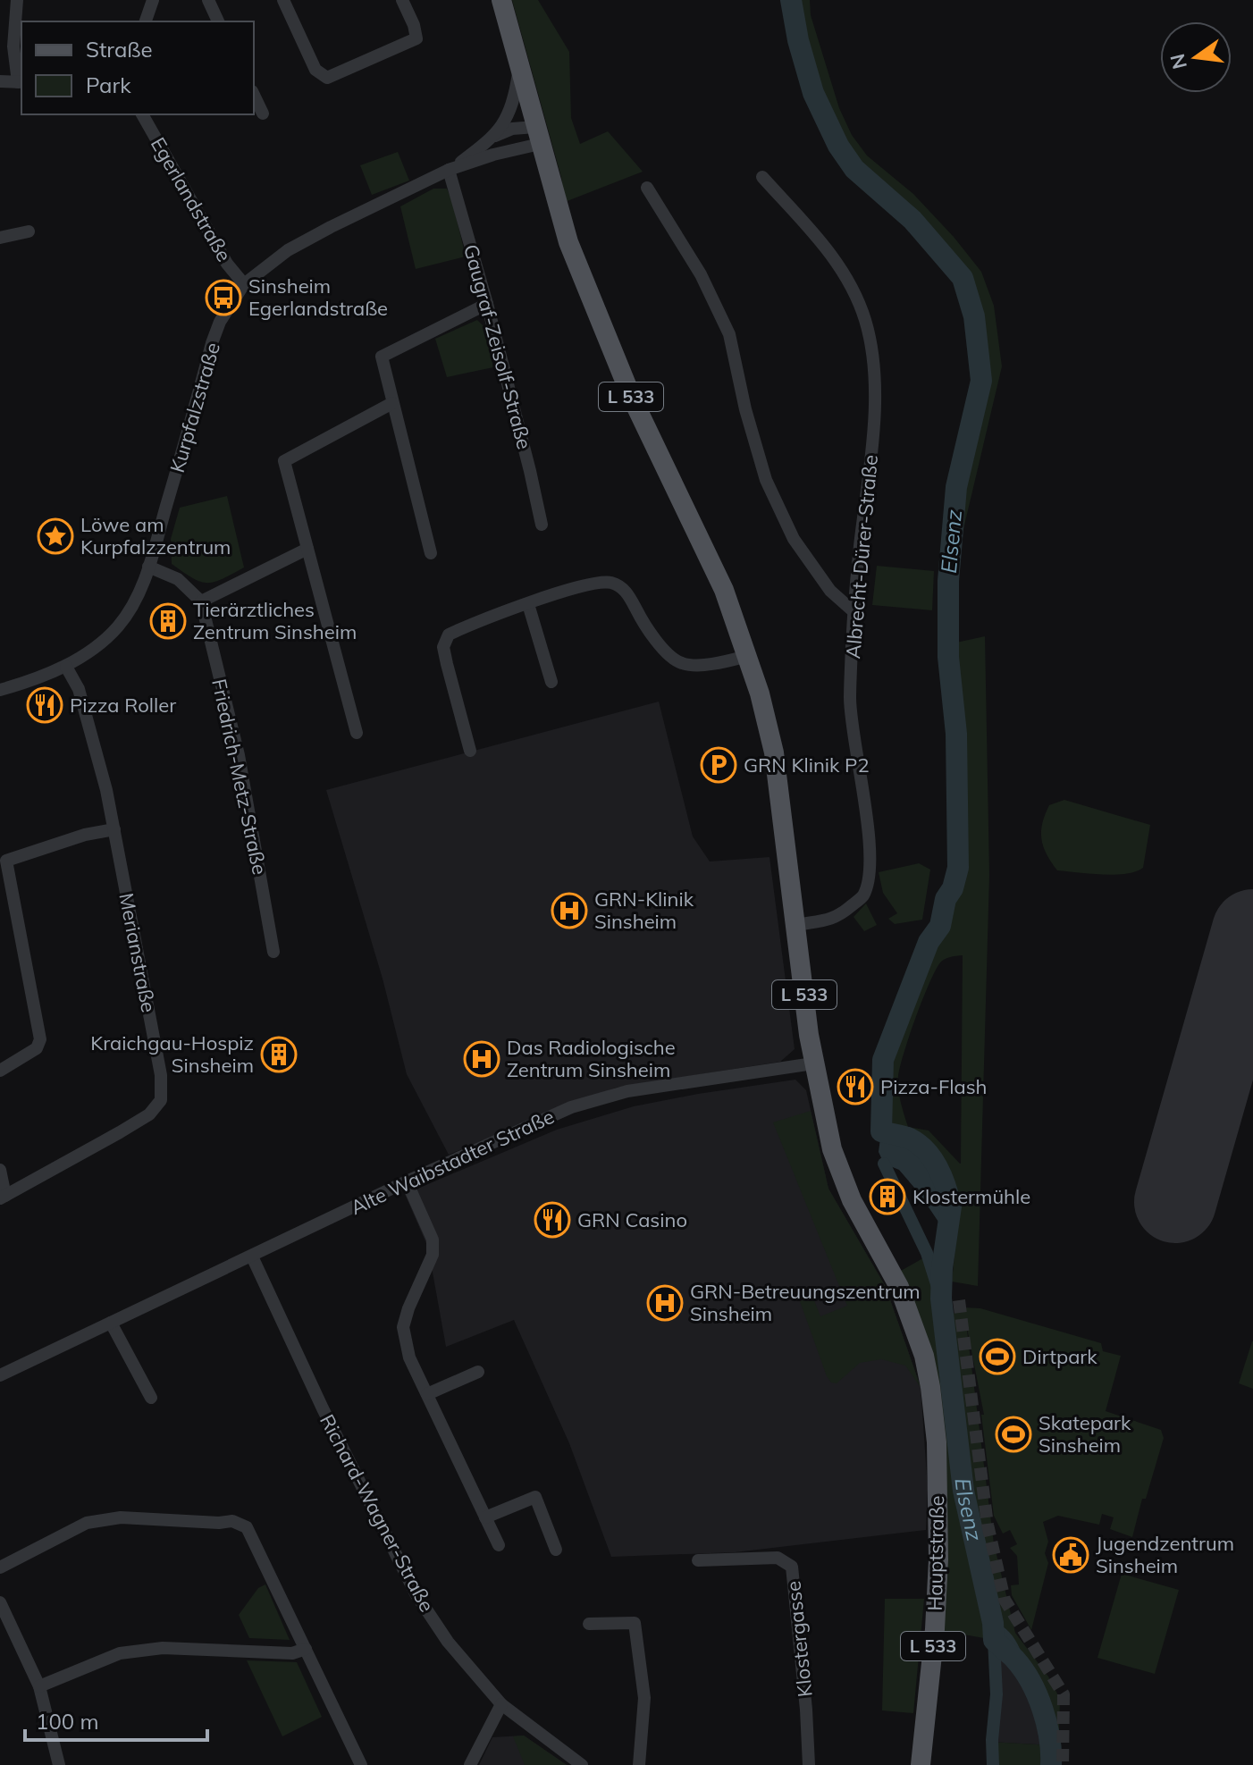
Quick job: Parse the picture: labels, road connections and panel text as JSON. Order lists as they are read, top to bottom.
{
  "streets": {
    "main road": ["L 533", "Hauptstraße"],
    "street": [
      "Egerlandstraße",
      "Gaugraf-Zeisolf-Straße",
      "Kurpfalzstraße",
      "Albrecht-Dürer-Straße",
      "Friedrich-Metz-Straße",
      "Merianstraße",
      "Alte Waibstadter Straße",
      "Richard-Wagner-Straße",
      "Klostergasse"
    ]
  },
  "crossings": [
    ["Egerlandstraße", "Kurpfalzstraße"],
    ["Gaugraf-Zeisolf-Straße", "Kurpfalzstraße"],
    ["L 533", "Kurpfalzstraße"],
    ["L 533", "Albrecht-Dürer-Straße"],
    ["L 533", "Alte Waibstadter Straße"],
    ["L 533", "Hauptstraße"],
    ["Kurpfalzstraße", "Merianstraße"],
    ["Alte Waibstadter Straße", "Richard-Wagner-Straße"],
    ["Alte Waibstadter Straße", "Hauptstraße"]
  ],
  "water": ["Elsenz"],
  "places": {
    "bus stop": ["Sinsheim Egerlandstraße"],
    "place": ["Löwe am Kurpfalzzentrum"],
    "building": ["Tierärztliches Zentrum Sinsheim", "Kraichgau-Hospiz Sinsheim", "Klostermühle"],
    "restaurant": ["Pizza Roller", "Pizza-Flash", "GRN Casino"],
    "parking": ["GRN Klinik P2"],
    "hospital": ["GRN-Klinik Sinsheim", "Das Radiologische Zentrum Sinsheim", "GRN-Betreuungszentrum Sinsheim"],
    "sports": ["Dirtpark", "Skatepark Sinsheim"],
    "public building": ["Jugendzentrum Sinsheim"]
  },
  "legend": ["Straße", "Park"],
  "scale_bar": "100 m",
  "north": "left"
}
